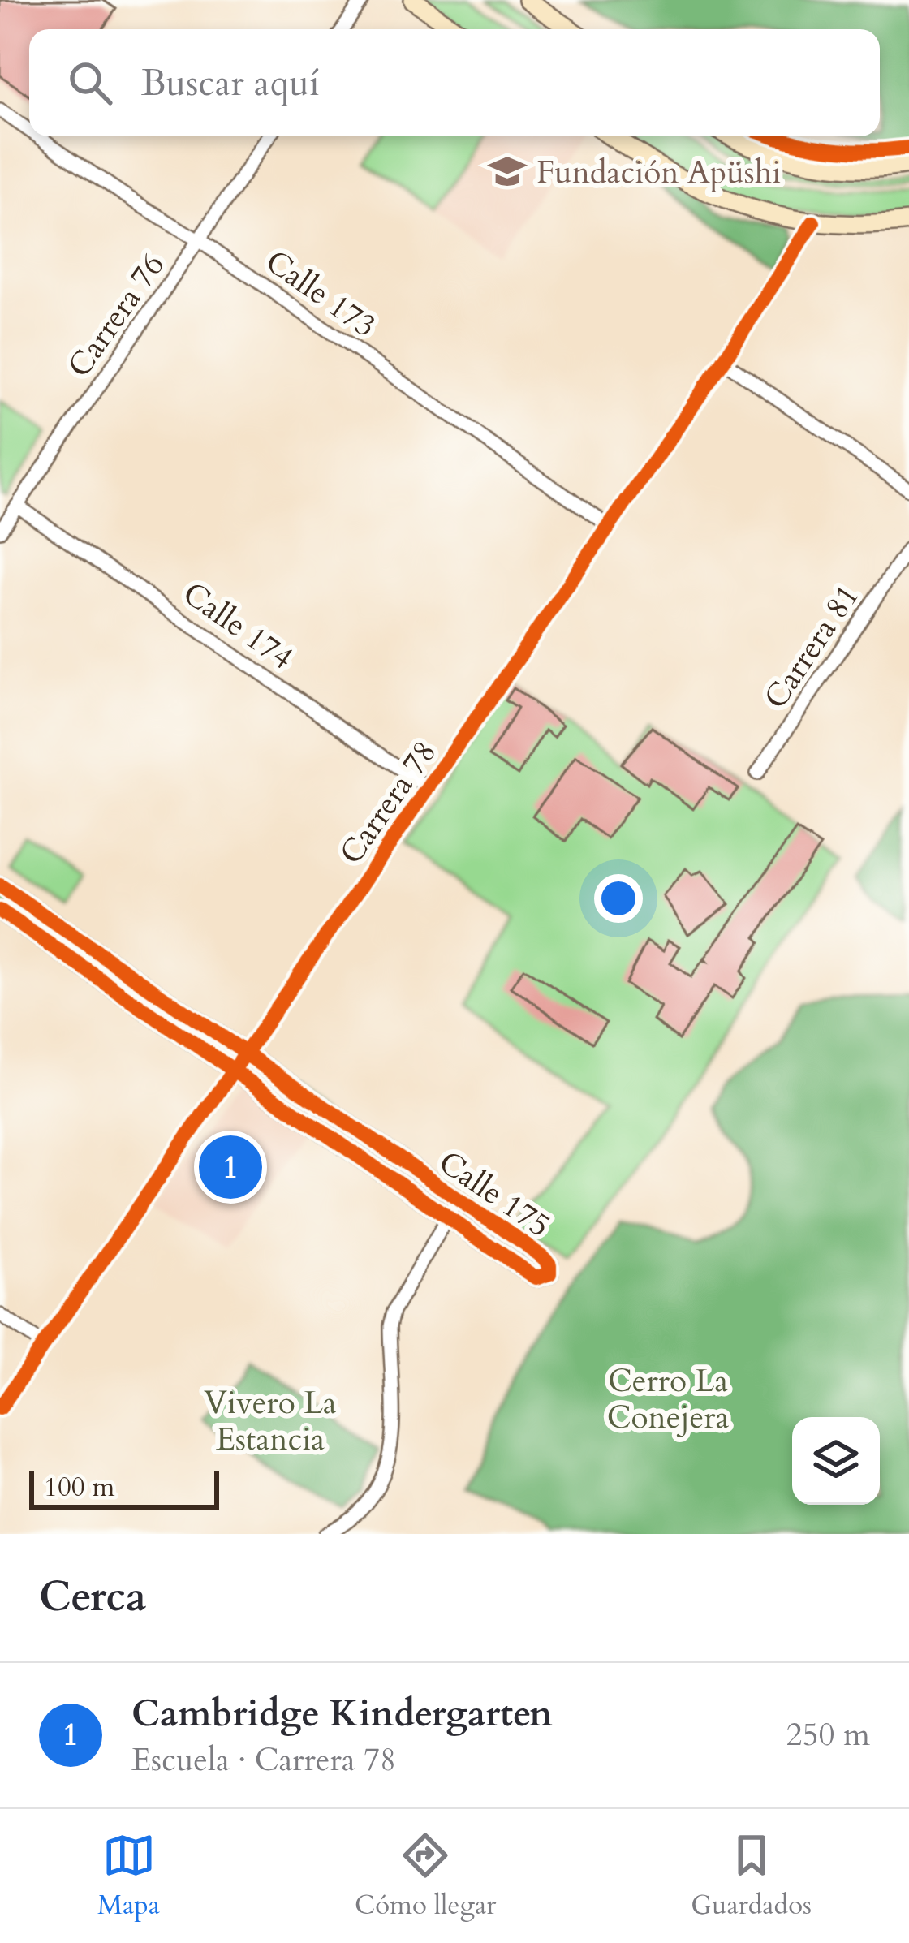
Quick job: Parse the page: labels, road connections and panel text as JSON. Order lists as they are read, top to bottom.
{
  "streets": {
    "street": [
      "Calle 173",
      "Carrera 76",
      "Calle 174",
      "Carrera 81",
      "Carrera 78",
      "Calle 175"
    ]
  },
  "crossings": [
    ["Calle 173", "Carrera 76"],
    ["Calle 173", "Carrera 78"],
    ["Carrera 76", "Calle 174"],
    ["Calle 174", "Carrera 78"],
    ["Carrera 78", "Calle 175"]
  ],
  "parks": ["Cerro La Conejera", "Vivero La Estancia"],
  "places": {
    "school or university": ["Fundación Apüshi"]
  },
  "scale_bar": "100 m",
  "page": {
    "search": "Buscar aquí",
    "pins": "1",
    "scale": "100 m",
    "heading": "Cerca",
    "list": [
      {
        "mark": "1",
        "name": "Cambridge Kindergarten",
        "note": "Escuela · Carrera 78",
        "value": "250 m"
      }
    ],
    "nav": ["Mapa", "Cómo llegar", "Guardados"]
  }
}
